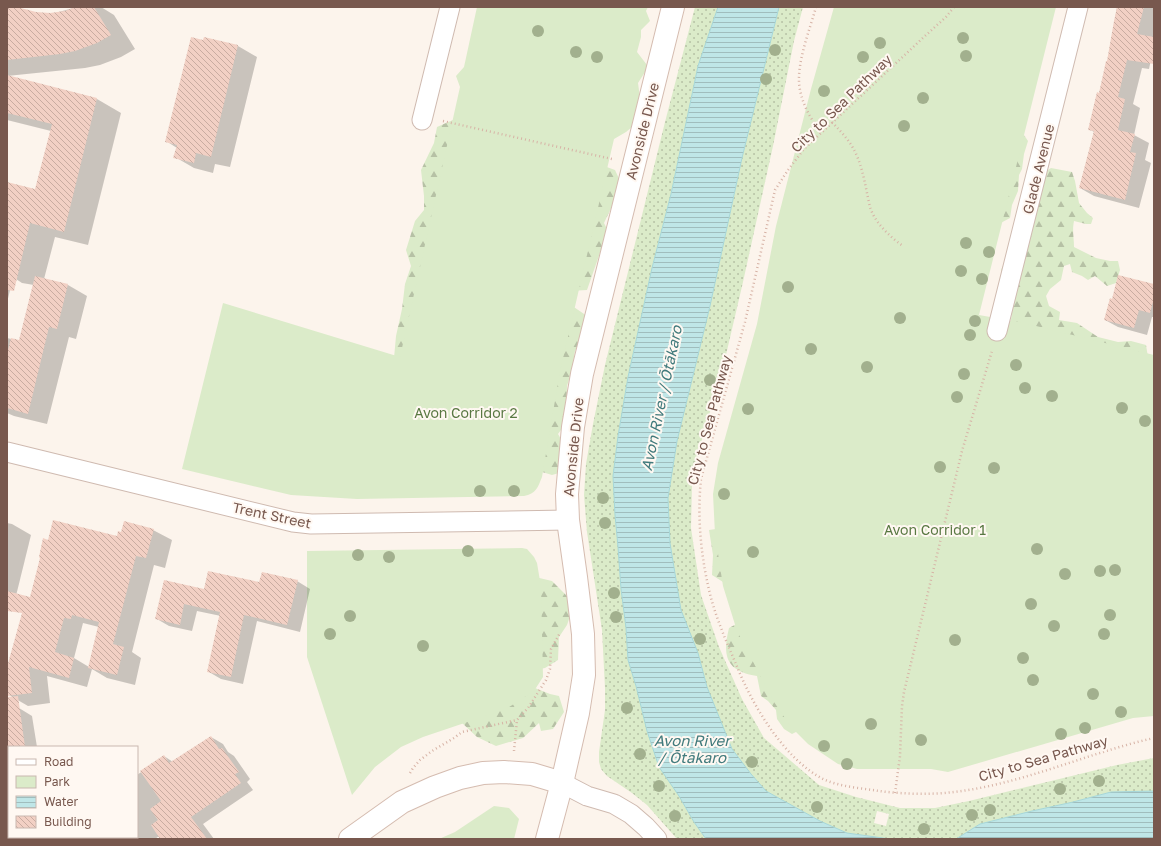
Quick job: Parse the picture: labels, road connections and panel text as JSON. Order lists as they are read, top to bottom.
{
  "streets": {
    "main road": ["Avonside Drive"],
    "street": ["Glade Avenue", "Trent Street"],
    "path": ["City to Sea Pathway"]
  },
  "crossings": [
    ["Avonside Drive", "Trent Street"]
  ],
  "water": ["Avon River / Ōtākaro"],
  "parks": ["Avon Corridor 2", "Avon Corridor 1"],
  "legend": [
    "Road",
    "Park",
    "Water",
    "Building"
  ]
}
